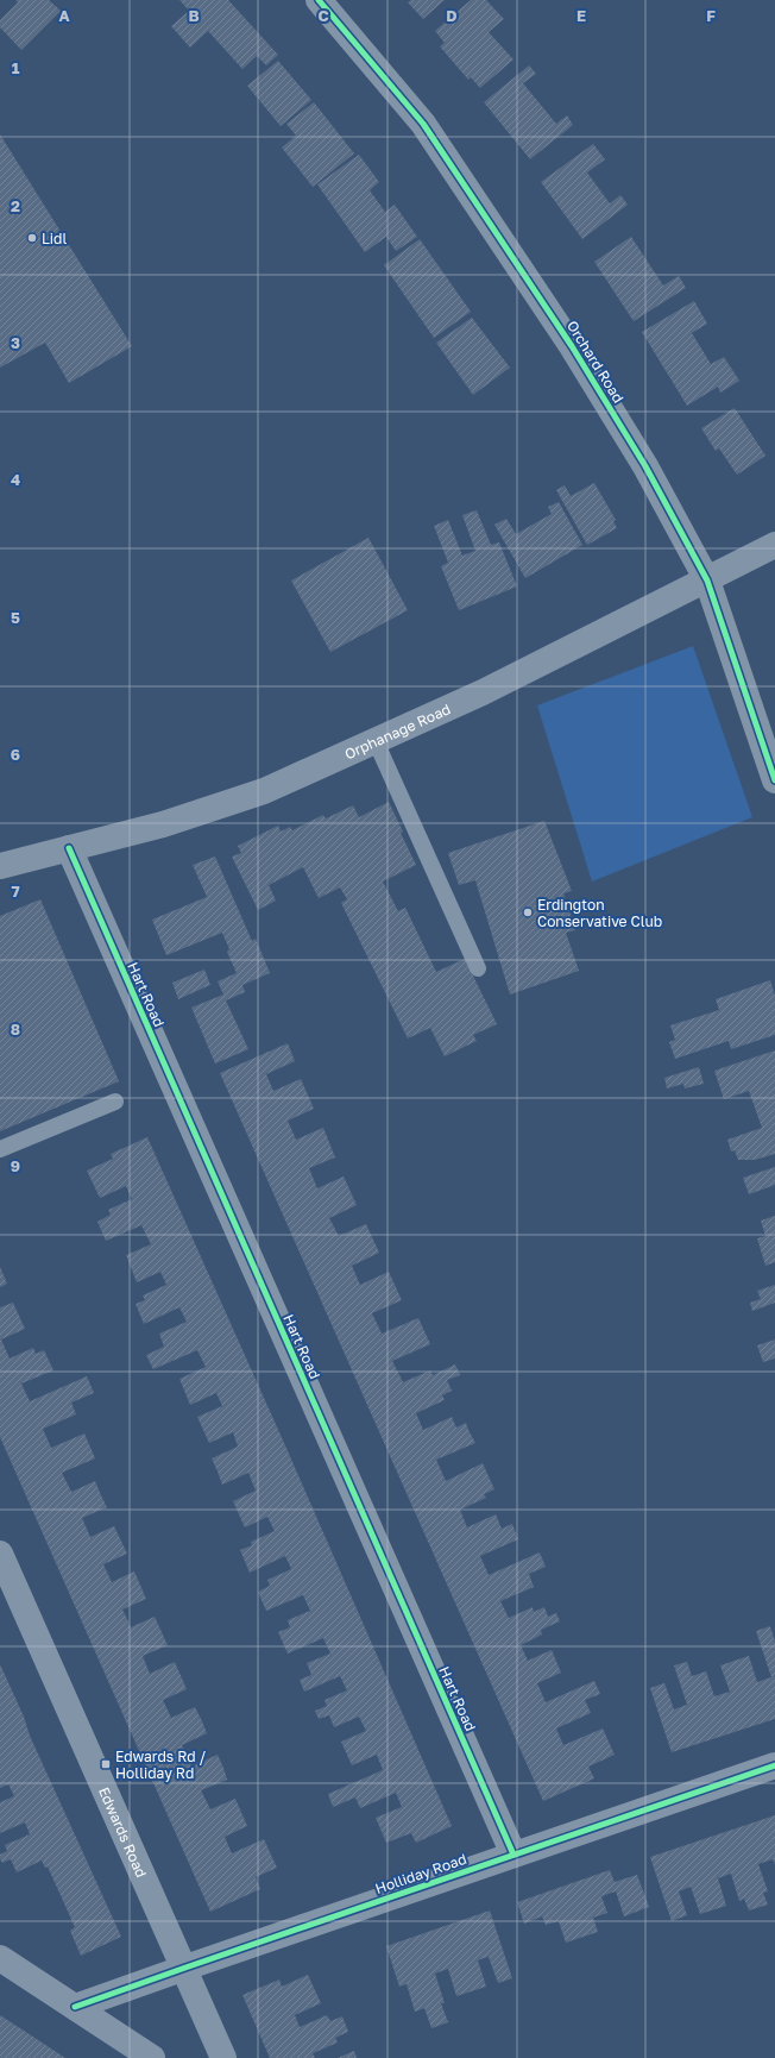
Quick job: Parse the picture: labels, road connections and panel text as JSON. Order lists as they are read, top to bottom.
{
  "streets": {
    "street": [
      "Orchard Road",
      "Orphanage Road",
      "Hart Road",
      "Edwards Road",
      "Holliday Road"
    ]
  },
  "crossings": [
    ["Orchard Road", "Orphanage Road"],
    ["Orphanage Road", "Hart Road"],
    ["Hart Road", "Holliday Road"],
    ["Edwards Road", "Holliday Road"]
  ],
  "places": {
    "other": ["Lidl", "Erdington Conservative Club"],
    "transit": ["Edwards Rd / Holliday Rd"]
  },
  "grid": {
    "columns": [
      "A",
      "B",
      "C",
      "D",
      "E",
      "F"
    ],
    "rows": [
      "1",
      "2",
      "3",
      "4",
      "5",
      "6",
      "7",
      "8",
      "9"
    ]
  }
}
